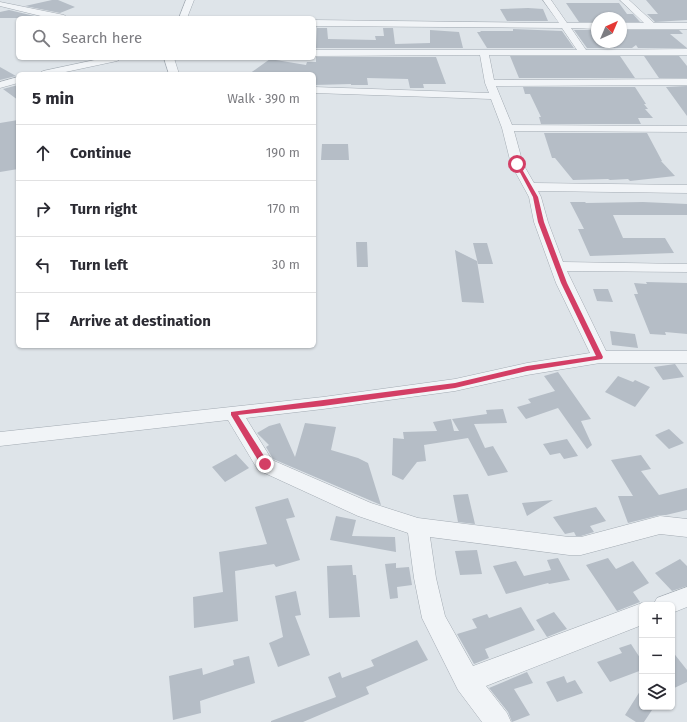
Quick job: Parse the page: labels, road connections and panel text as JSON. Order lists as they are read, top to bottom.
{
  "north": "top right",
  "page": {
    "search": "Search here",
    "heading": ["5 min", "Walk · 390 m"],
    "list": [
      ["Continue", "190 m"],
      ["Turn right", "170 m"],
      ["Turn left", "30 m"],
      "Arrive at destination"
    ],
    "map_buttons": ["+", "−"]
  }
}
